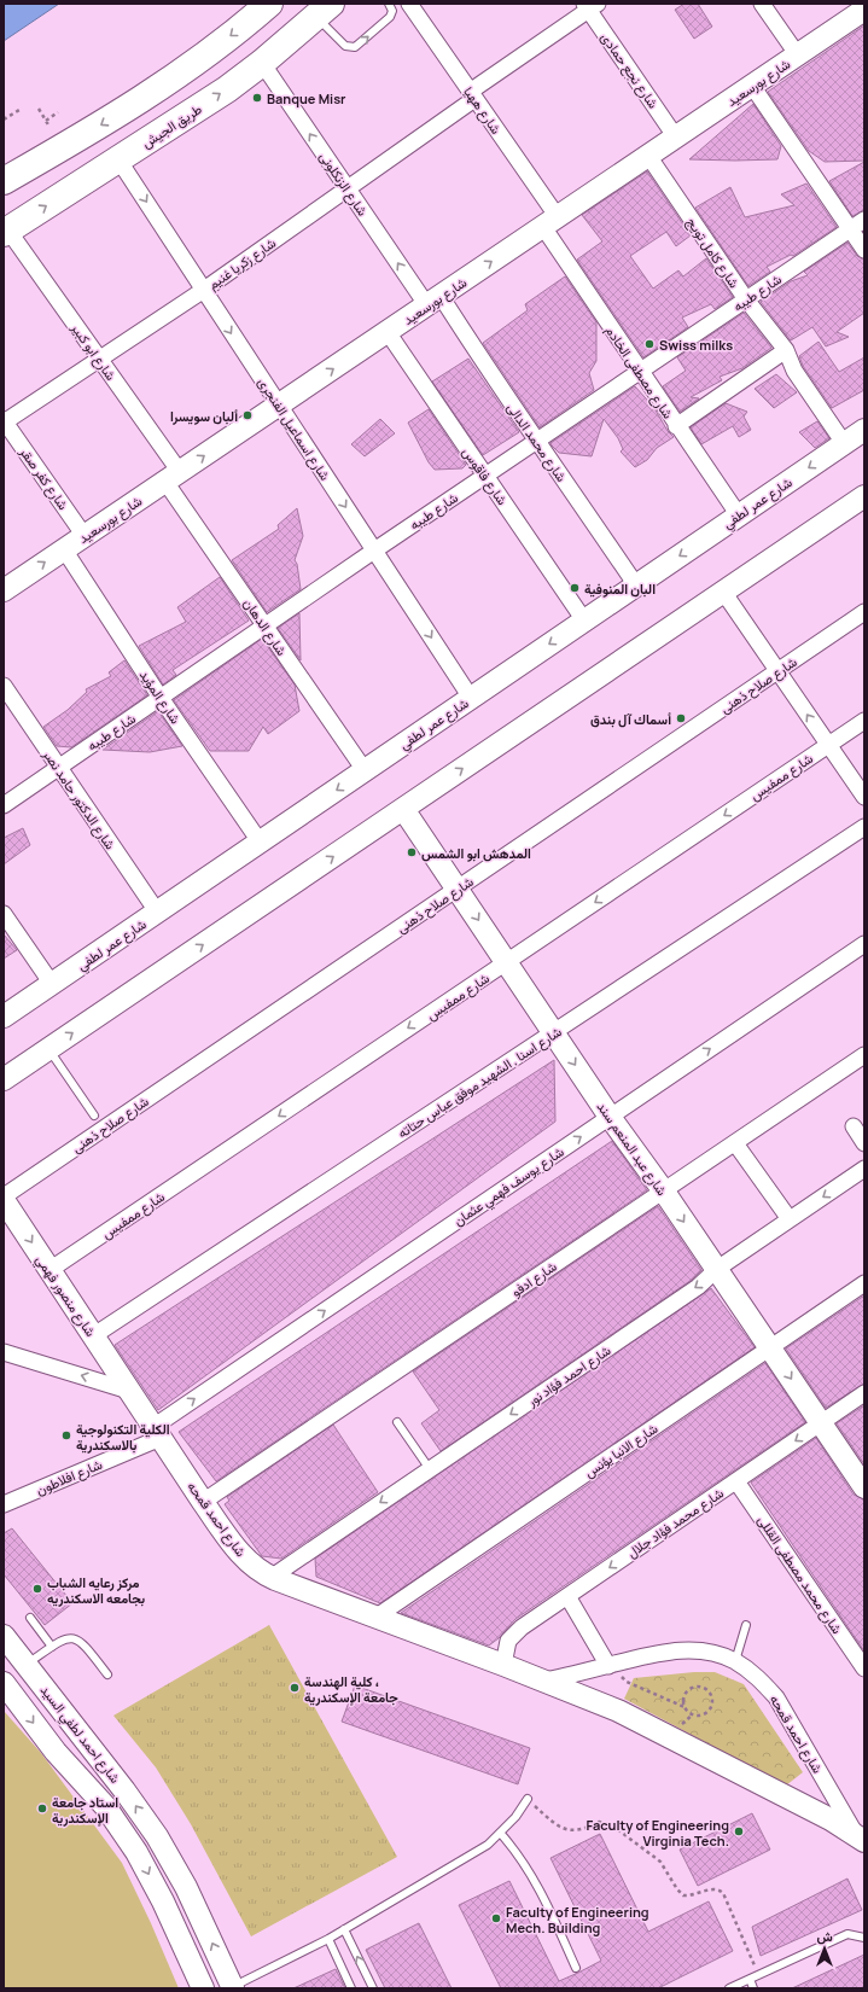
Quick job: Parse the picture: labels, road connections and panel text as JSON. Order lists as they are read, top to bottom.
{
  "streets": {
    "highway": ["طريق الجيش"],
    "street": [
      "شارع نجع حمادى",
      "شارع بورسعيد",
      "شارع ههيا",
      "شارع الزنكلونى",
      "شارع كامل تويج",
      "شارع زكريا غنيم",
      "شارع طيبه",
      "شارع ابو كبير",
      "شارع مصطفى الخادم",
      "شارع اسماعيل الفنجرى",
      "شارع محمد الدالى",
      "شارع فاقوس",
      "شارع كفر صقر",
      "شارع عمر لطفي",
      "شارع الدهان",
      "شارع صلاح ذهنى",
      "شارع المؤيد",
      "شارع ممفيس",
      "شارع الدكتور حامد نصر",
      "شارع اسنا , الشهيد موفق عباس حتاته",
      "شارع عبد المنعم سند",
      "شارع يوسف فهمي عثمان",
      "شارع ادفو",
      "شارع منصور فهمي",
      "شارع احمد فؤاد نور",
      "شارع الانبا يؤنس",
      "شارع افلاطون",
      "شارع احمد قمحه",
      "شارع محمد فؤاد جلال",
      "شارع محمد مصطفى القللى",
      "شارع احمد لطفي السيد"
    ]
  },
  "crossings": [
    ["شارع نجع حمادى", "شارع بورسعيد"],
    ["شارع نجع حمادى", "شارع زكريا غنيم"],
    ["شارع بورسعيد", "شارع ههيا"],
    ["شارع بورسعيد", "شارع الزنكلونى"],
    ["شارع بورسعيد", "شارع كامل تويج"],
    ["شارع بورسعيد", "شارع ابو كبير"],
    ["شارع بورسعيد", "شارع مصطفى الخادم"],
    ["شارع بورسعيد", "شارع اسماعيل الفنجرى"],
    ["شارع بورسعيد", "شارع محمد الدالى"],
    ["شارع بورسعيد", "شارع فاقوس"],
    ["شارع بورسعيد", "شارع كفر صقر"],
    ["شارع بورسعيد", "شارع الدهان"],
    ["شارع بورسعيد", "شارع المؤيد"],
    ["شارع ههيا", "شارع زكريا غنيم"],
    ["شارع ههيا", "شارع مصطفى الخادم"],
    ["طريق الجيش", "شارع الزنكلونى"],
    ["طريق الجيش", "شارع ابو كبير"],
    ["طريق الجيش", "شارع اسماعيل الفنجرى"],
    ["شارع الزنكلونى", "شارع زكريا غنيم"],
    ["شارع الزنكلونى", "شارع محمد الدالى"],
    ["شارع كامل تويج", "شارع طيبه"],
    ["شارع كامل تويج", "شارع عمر لطفي"],
    ["شارع زكريا غنيم", "شارع ابو كبير"],
    ["شارع زكريا غنيم", "شارع اسماعيل الفنجرى"],
    ["شارع زكريا غنيم", "شارع كفر صقر"],
    ["شارع طيبه", "شارع مصطفى الخادم"],
    ["شارع طيبه", "شارع اسماعيل الفنجرى"],
    ["شارع طيبه", "شارع محمد الدالى"],
    ["شارع طيبه", "شارع فاقوس"],
    ["شارع طيبه", "شارع الدهان"],
    ["شارع طيبه", "شارع المؤيد"],
    ["شارع طيبه", "شارع الدكتور حامد نصر"],
    ["شارع ابو كبير", "شارع الدهان"],
    ["شارع مصطفى الخادم", "شارع عمر لطفي"],
    ["شارع اسماعيل الفنجرى", "شارع عمر لطفي"],
    ["شارع محمد الدالى", "شارع عمر لطفي"],
    ["شارع فاقوس", "شارع عمر لطفي"],
    ["شارع عمر لطفي", "شارع الدهان"],
    ["شارع عمر لطفي", "شارع المؤيد"],
    ["شارع عمر لطفي", "شارع الدكتور حامد نصر"],
    ["شارع صلاح ذهنى", "شارع عبد المنعم سند"],
    ["شارع صلاح ذهنى", "شارع منصور فهمي"],
    ["شارع ممفيس", "شارع عبد المنعم سند"],
    ["شارع ممفيس", "شارع منصور فهمي"],
    ["شارع اسنا , الشهيد موفق عباس حتاته", "شارع عبد المنعم سند"],
    ["شارع اسنا , الشهيد موفق عباس حتاته", "شارع منصور فهمي"],
    ["شارع عبد المنعم سند", "شارع يوسف فهمي عثمان"],
    ["شارع عبد المنعم سند", "شارع ادفو"],
    ["شارع عبد المنعم سند", "شارع احمد فؤاد نور"],
    ["شارع عبد المنعم سند", "شارع الانبا يؤنس"],
    ["شارع عبد المنعم سند", "شارع محمد فؤاد جلال"],
    ["شارع يوسف فهمي عثمان", "شارع افلاطون"],
    ["شارع يوسف فهمي عثمان", "شارع احمد قمحه"],
    ["شارع ادفو", "شارع احمد قمحه"],
    ["شارع منصور فهمي", "شارع احمد قمحه"],
    ["شارع احمد فؤاد نور", "شارع احمد قمحه"],
    ["شارع الانبا يؤنس", "شارع احمد قمحه"],
    ["شارع افلاطون", "شارع احمد قمحه"],
    ["شارع احمد قمحه", "شارع محمد فؤاد جلال"],
    ["شارع محمد فؤاد جلال", "شارع محمد مصطفى القللى"]
  ],
  "one_way": [
    "شارع بورسعيد",
    "شارع الزنكلونى",
    "شارع اسماعيل الفنجرى",
    "شارع ممفيس",
    "شارع يوسف فهمي عثمان",
    "شارع منصور فهمي",
    "شارع احمد فؤاد نور",
    "شارع محمد فؤاد جلال"
  ],
  "places": [
    "Banque Misr",
    "Swiss milks",
    "ألبان سويسرا",
    "البان المنوفية",
    "أسماك آل بندق",
    "المدهش ابو الشمس",
    "الكلية التكنولوجية بالاسكندرية",
    "مركز رعايه الشباب بجامعه الاسكندريه",
    "كلية الهندسة ، جامعة الإسكندرية",
    "استاد جامعة الإسكندرية",
    "Faculty of Engineering Virginia Tech.",
    "Faculty of Engineering Mech. Building"
  ],
  "north": "top"
}
